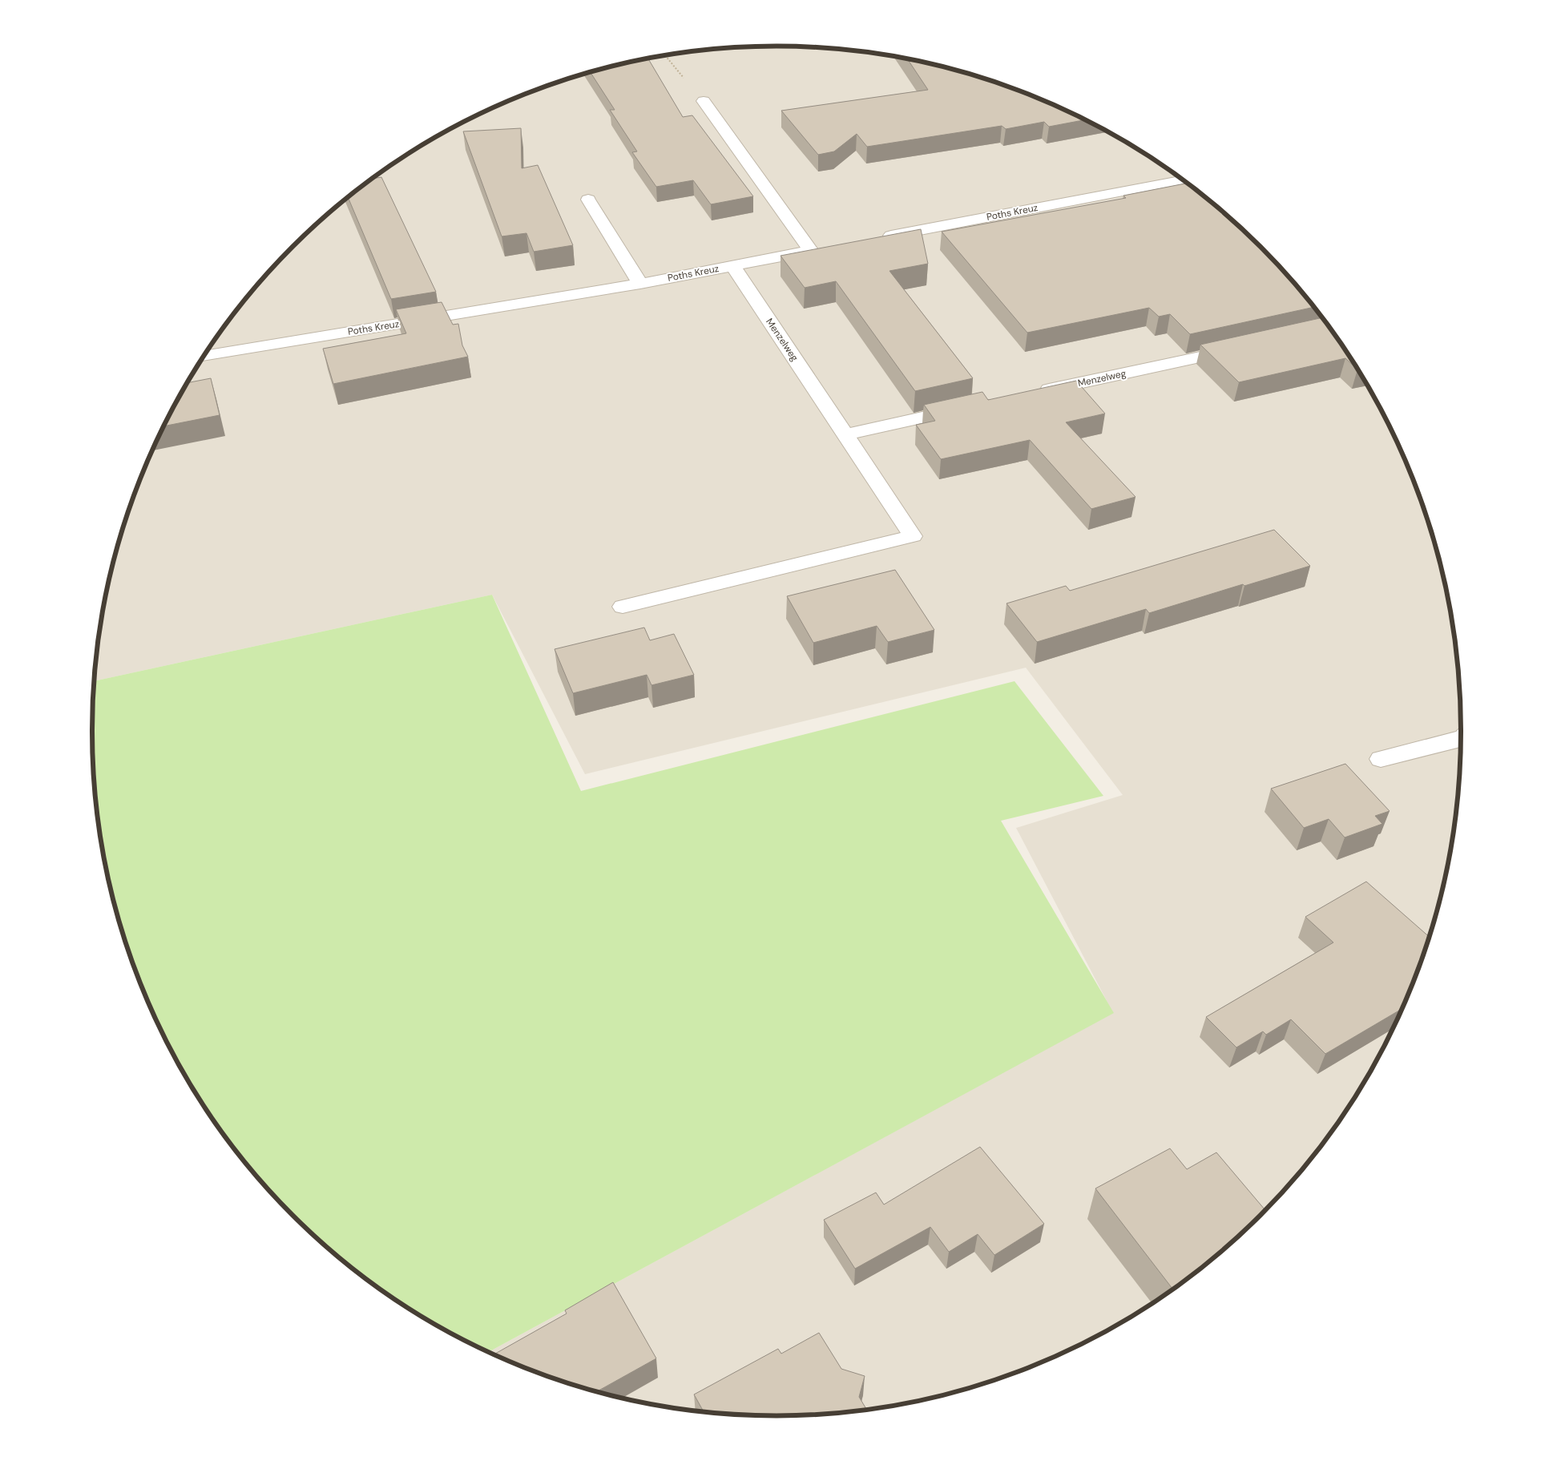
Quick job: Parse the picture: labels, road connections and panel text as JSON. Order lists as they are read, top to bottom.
{
  "streets": {
    "street": ["Poths Kreuz", "Menzelweg"]
  },
  "crossings": [
    ["Poths Kreuz", "Menzelweg"]
  ]
}
